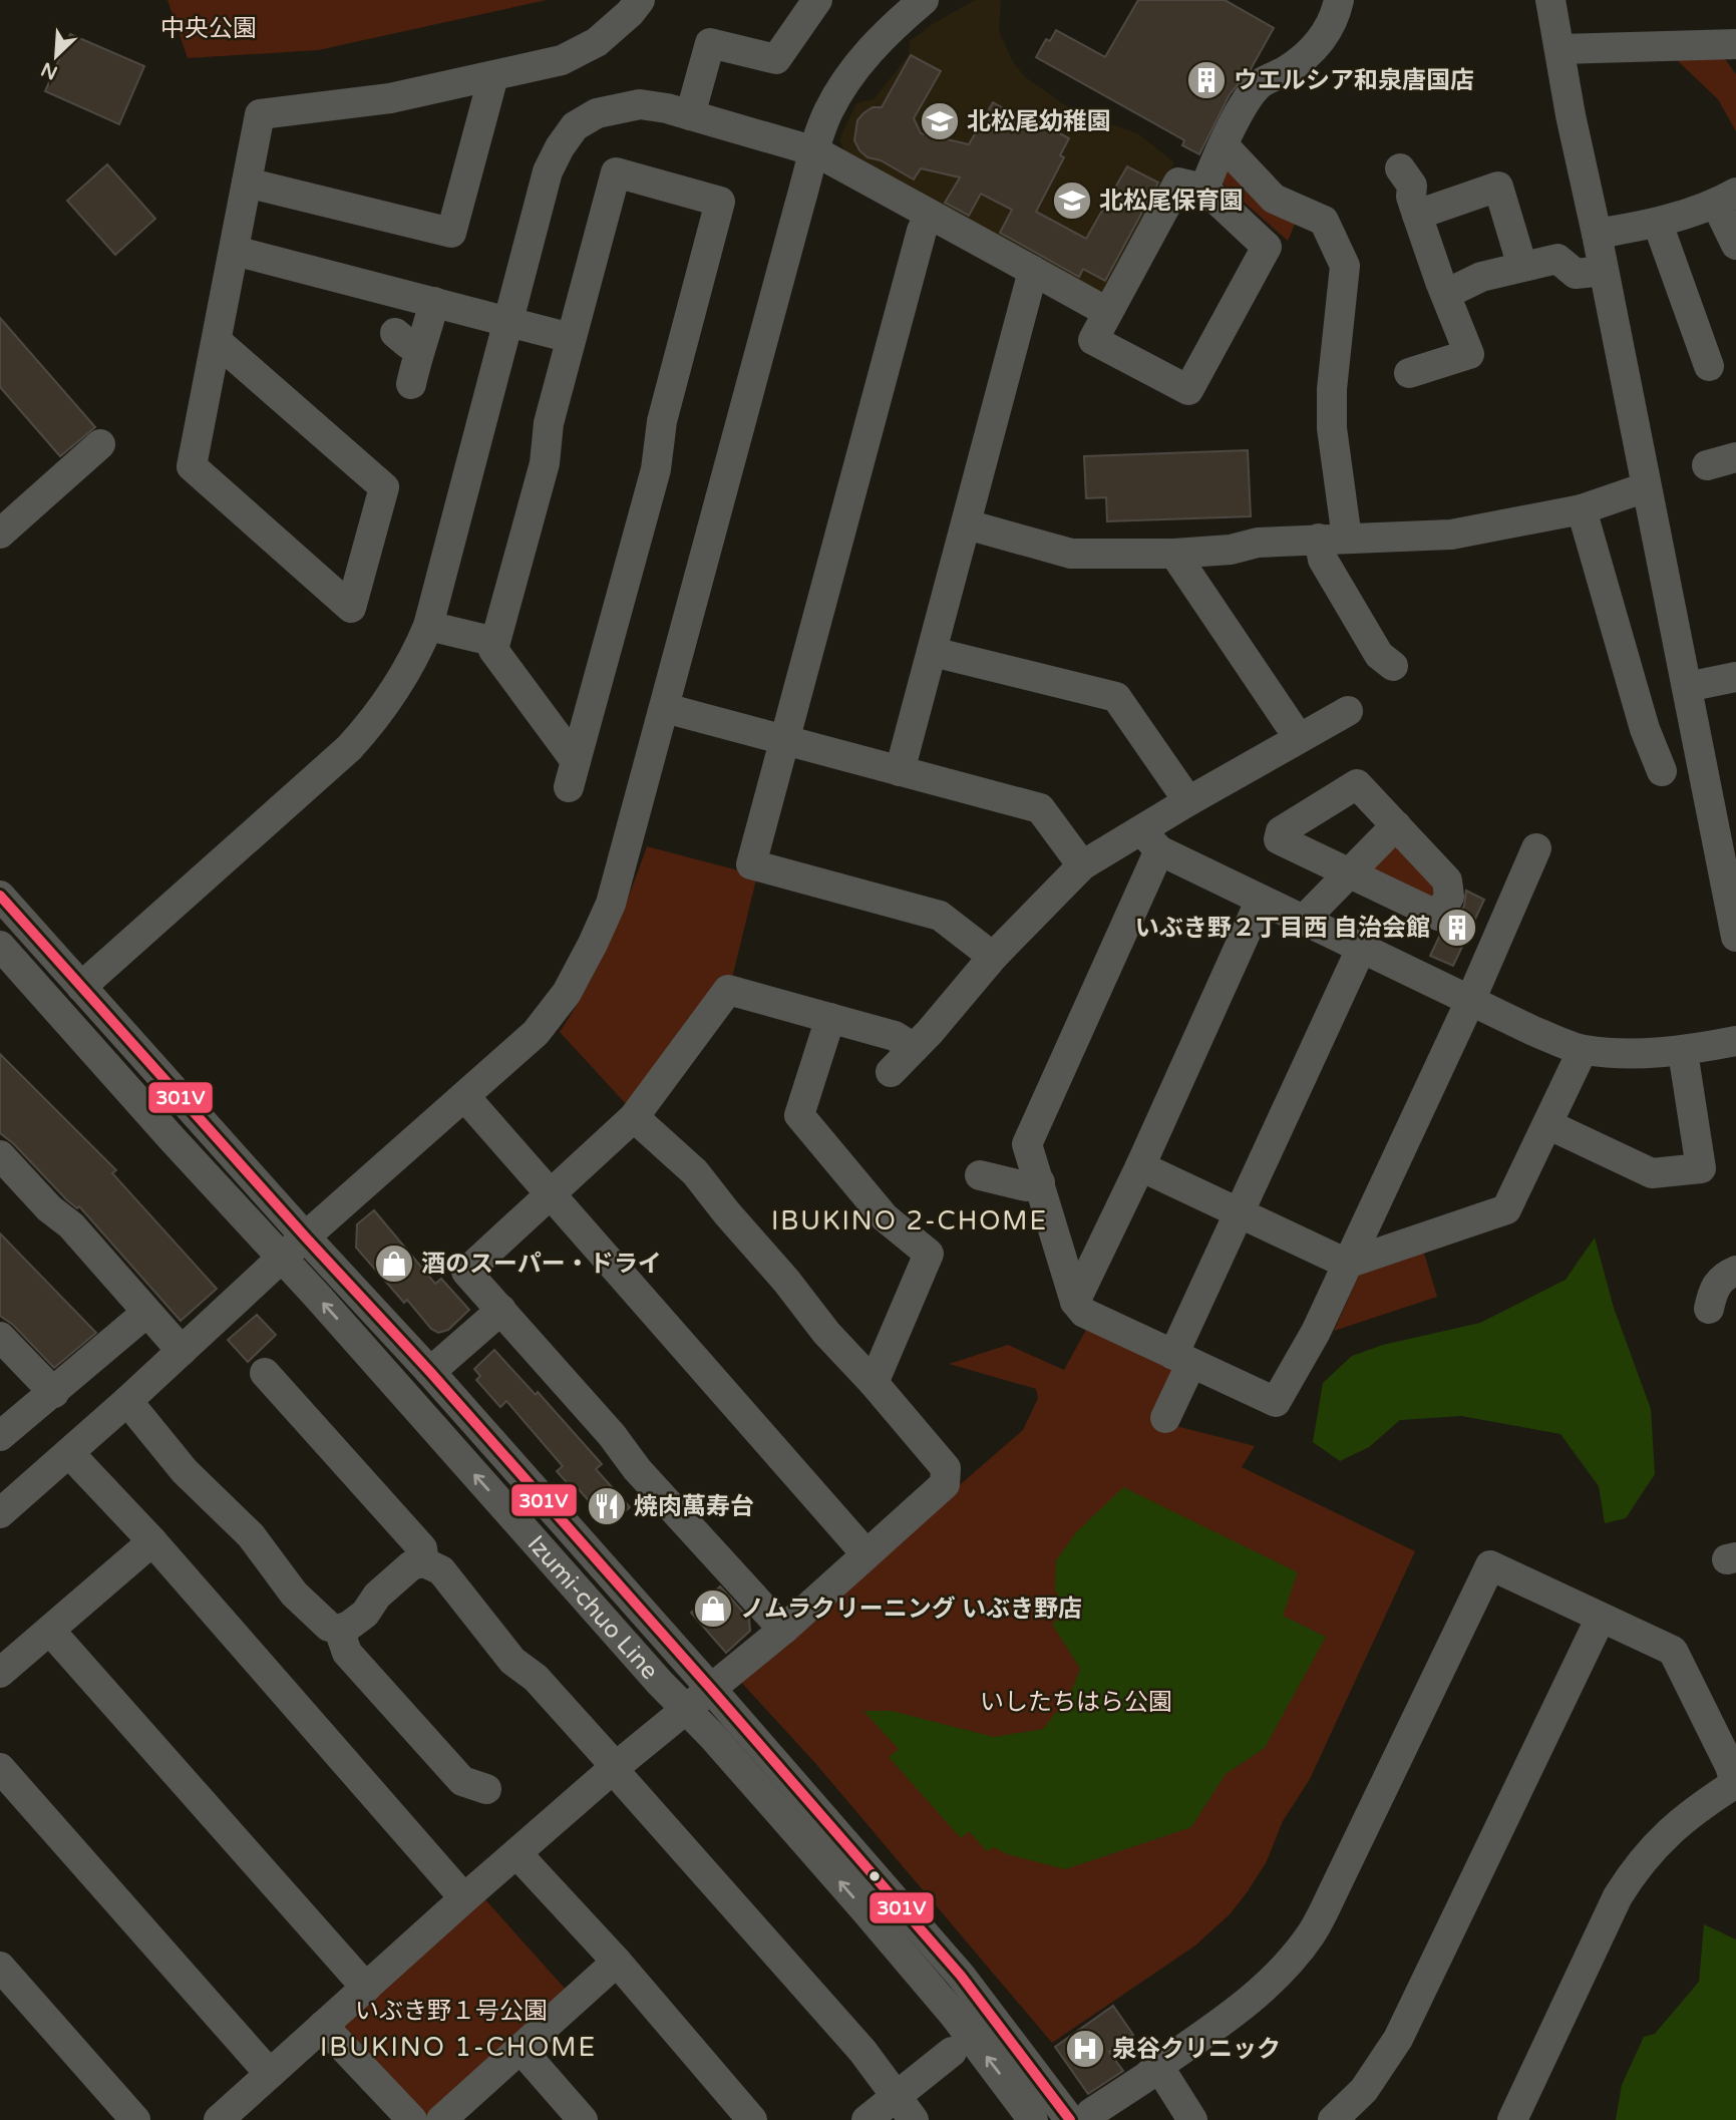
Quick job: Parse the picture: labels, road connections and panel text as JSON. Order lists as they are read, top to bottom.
{
  "streets": {
    "street": ["Izumi-chuo Line"]
  },
  "districts": ["IBUKINO 2-CHOME", "IBUKINO 1-CHOME"],
  "parks": ["中央公園", "いしたちはら公園", "いぶき野１号公園"],
  "places": {
    "building": ["ウエルシア和泉唐国店", "いぶき野２丁目西 自治会館"],
    "school or university": ["北松尾幼稚園", "北松尾保育園"],
    "shop": ["酒のスーパー・ドライ", "ノムラクリーニング いぶき野店"],
    "restaurant": ["焼肉萬寿台"],
    "hospital": ["泉谷クリニック"]
  },
  "lines": ["transit line 301V"],
  "north": "bottom left"
}
